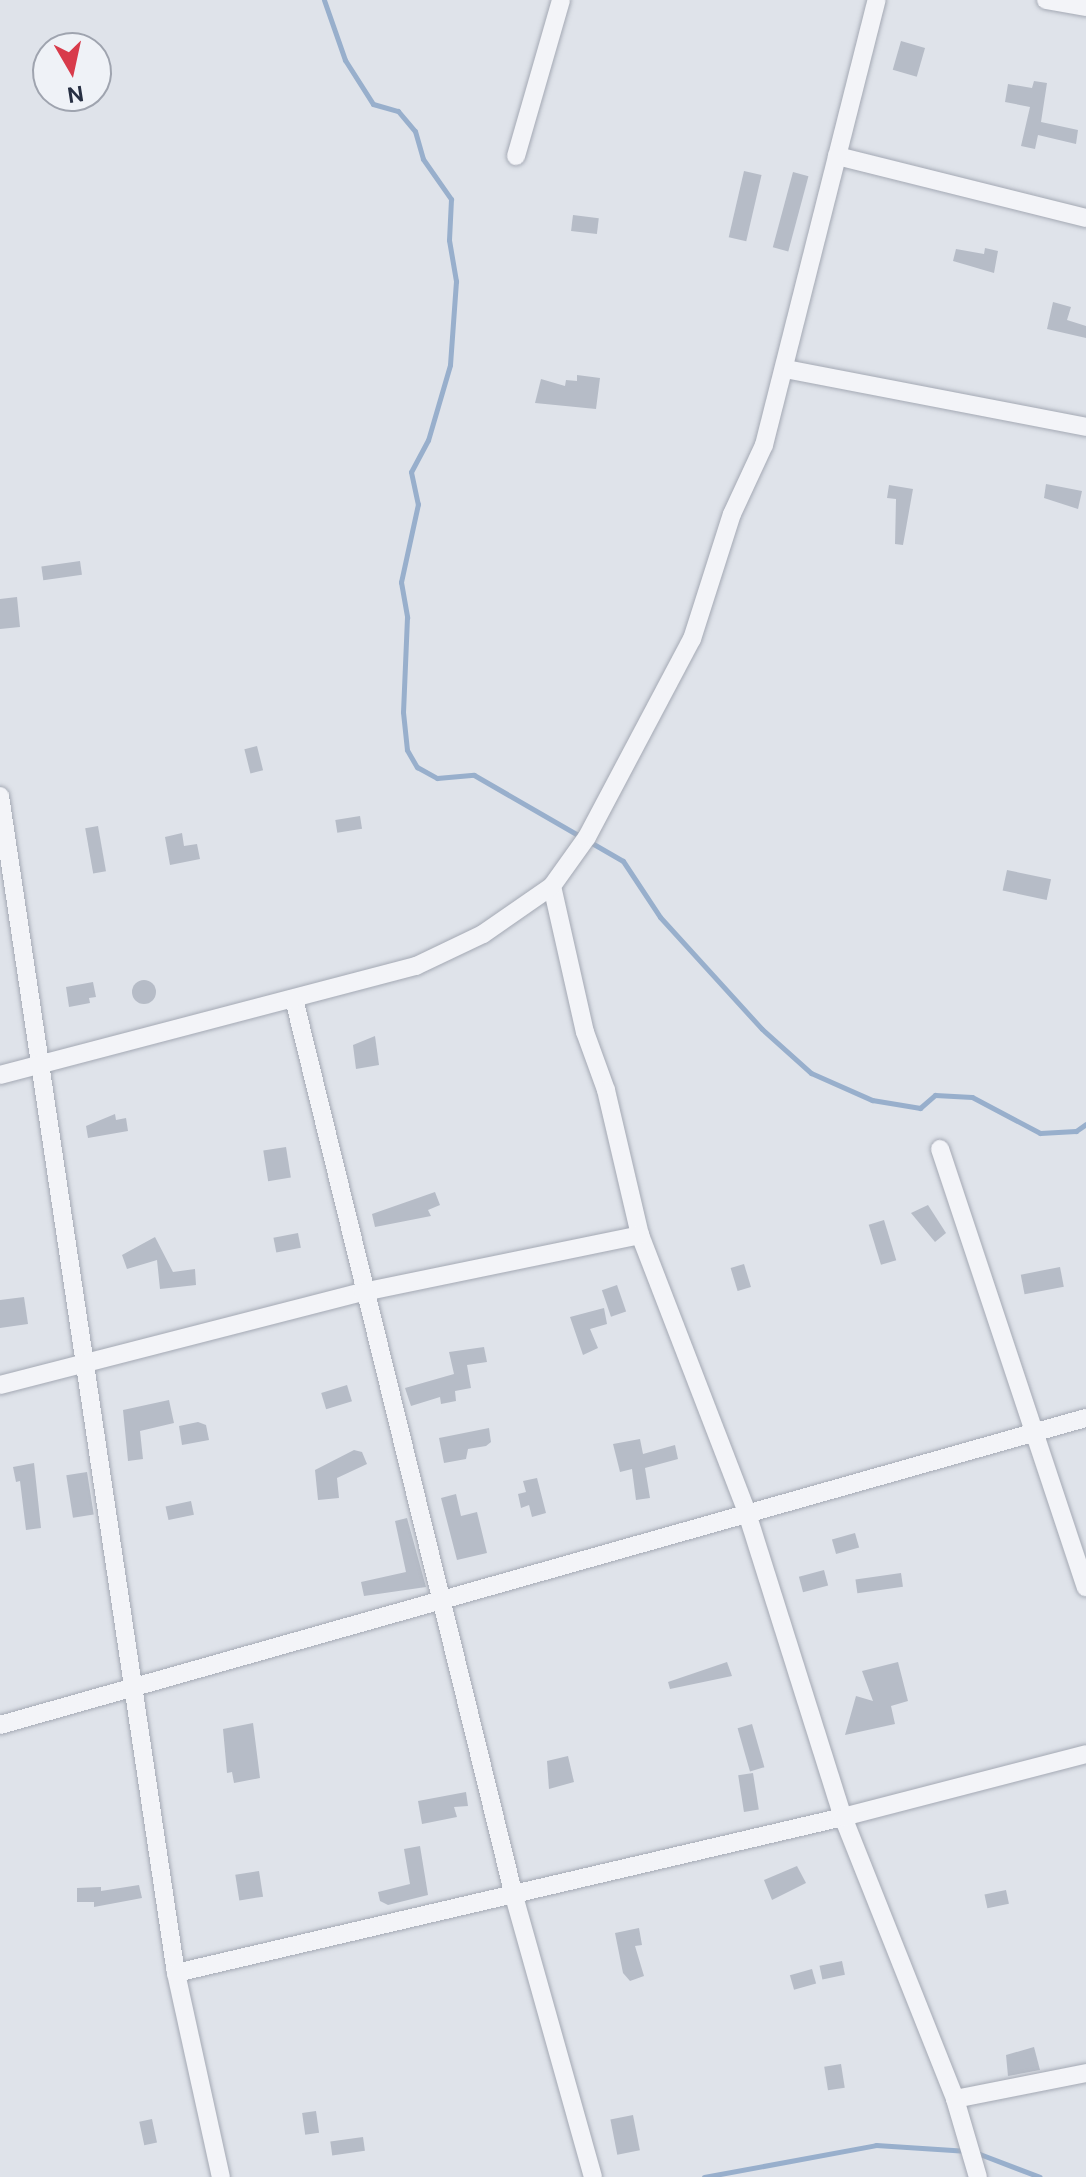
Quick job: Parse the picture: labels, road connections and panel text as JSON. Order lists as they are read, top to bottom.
{
  "north": "bottom"
}
